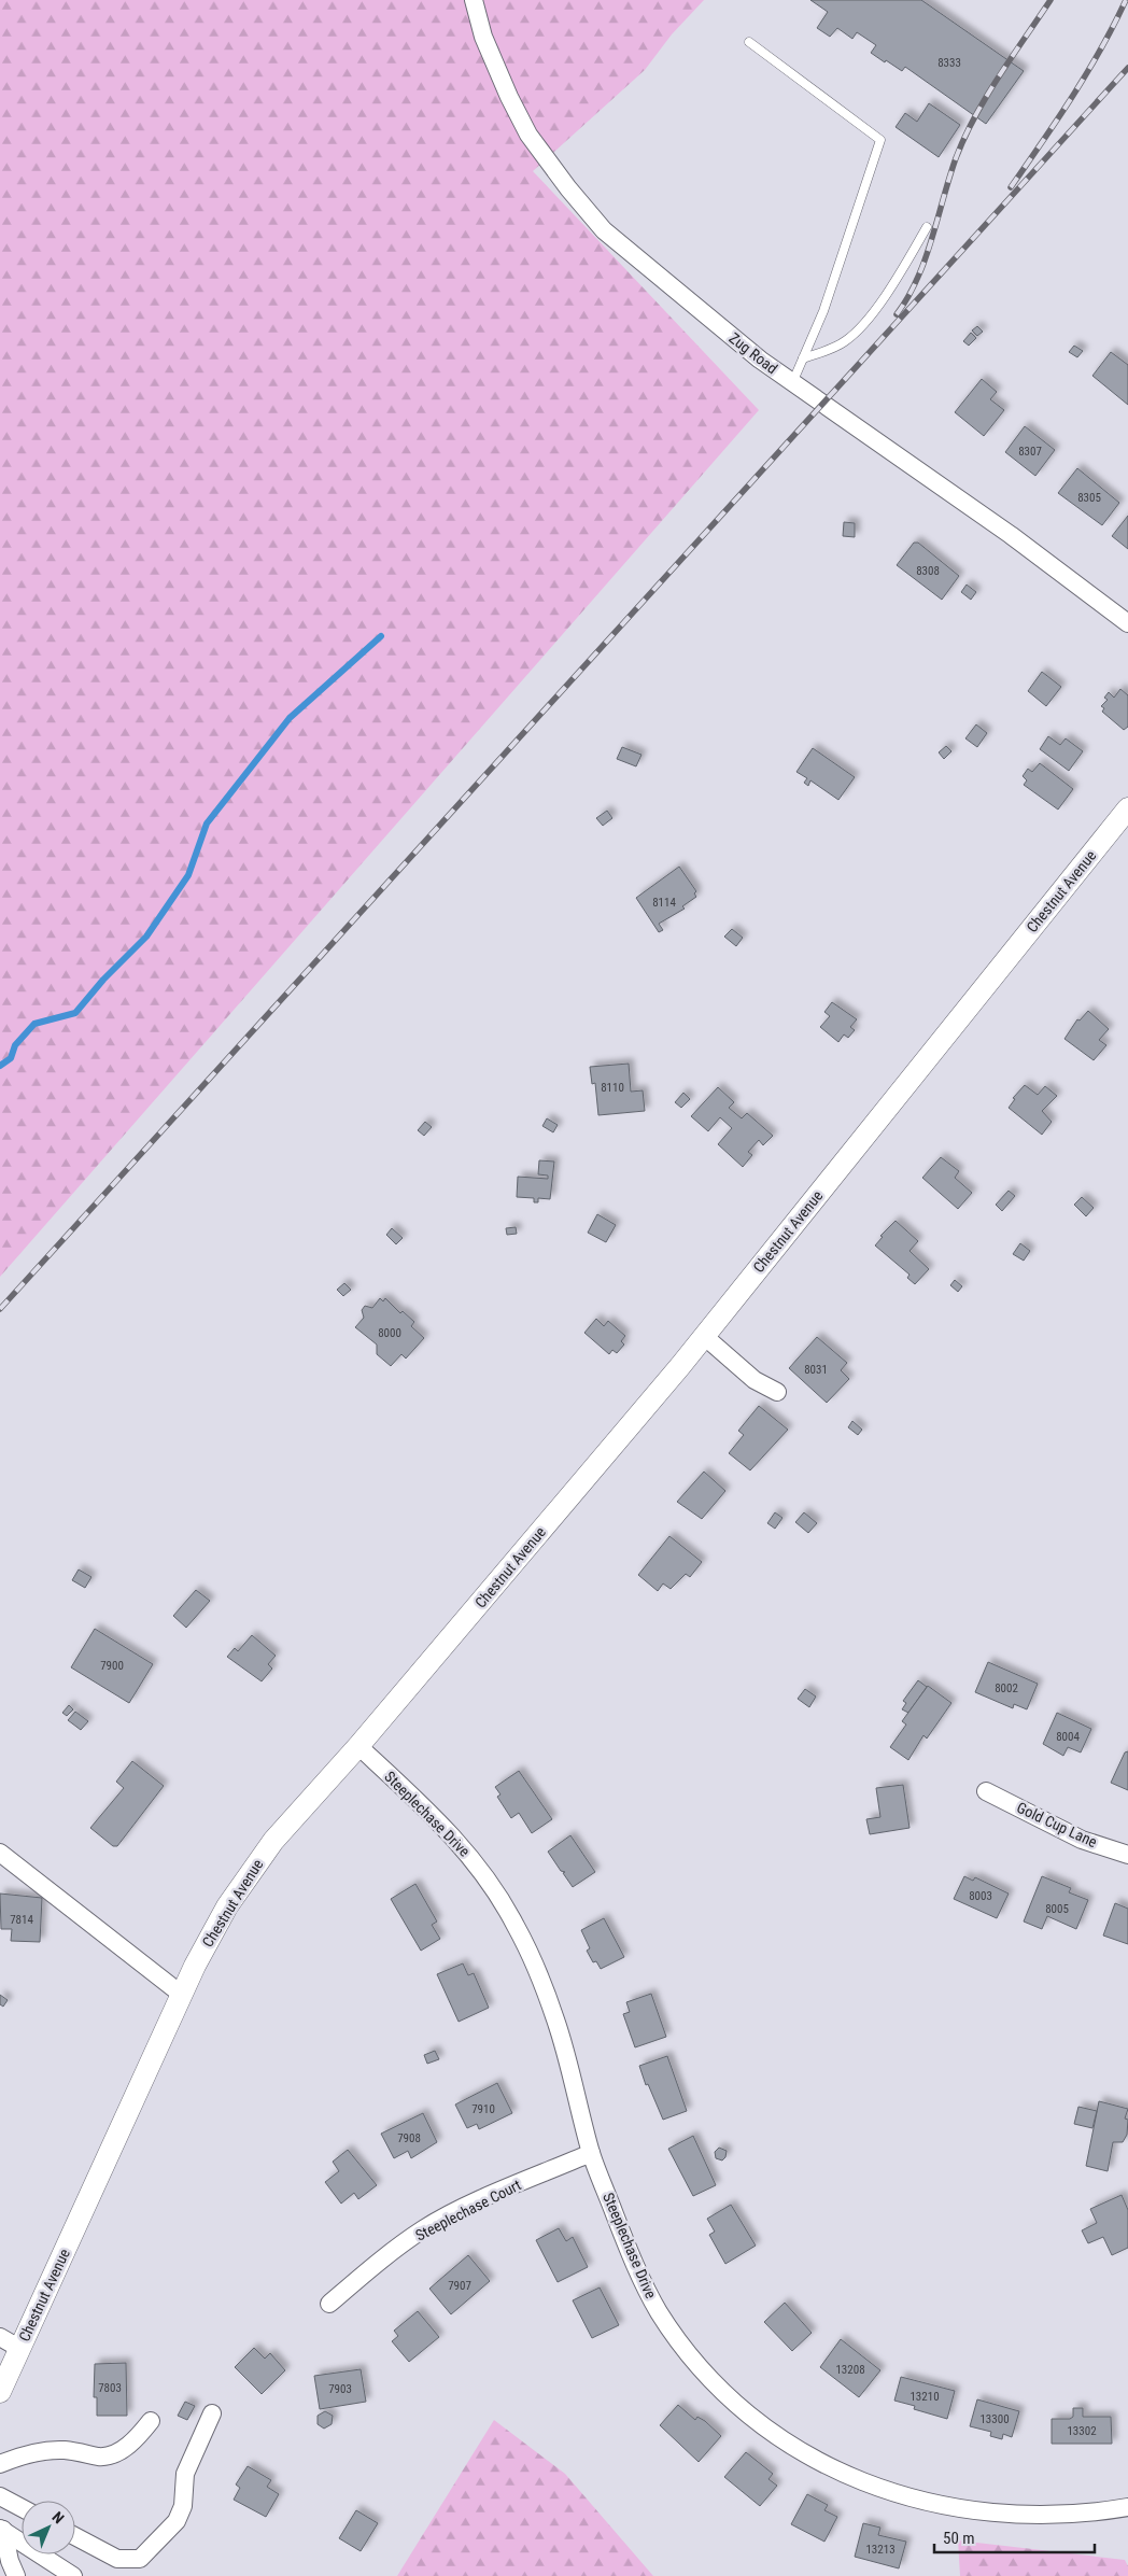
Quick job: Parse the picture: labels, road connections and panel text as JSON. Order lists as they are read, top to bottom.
{
  "streets": {
    "street": [
      "Zug Road",
      "Chestnut Avenue",
      "Steeplechase Drive",
      "Gold Cup Lane",
      "Steeplechase Court"
    ]
  },
  "crossings": [
    ["Chestnut Avenue", "Steeplechase Drive"],
    ["Steeplechase Drive", "Steeplechase Court"]
  ],
  "house_numbers": [
    "8333",
    "8307",
    "8305",
    "8308",
    "8114",
    "8110",
    "8000",
    "8031",
    "7900",
    "8002",
    "8004",
    "8003",
    "8005",
    "7814",
    "7910",
    "7908",
    "7907",
    "13208",
    "7803",
    "7903",
    "13210",
    "13300",
    "13302",
    "13213"
  ],
  "scale_bar": "50 m",
  "north": "top right"
}
